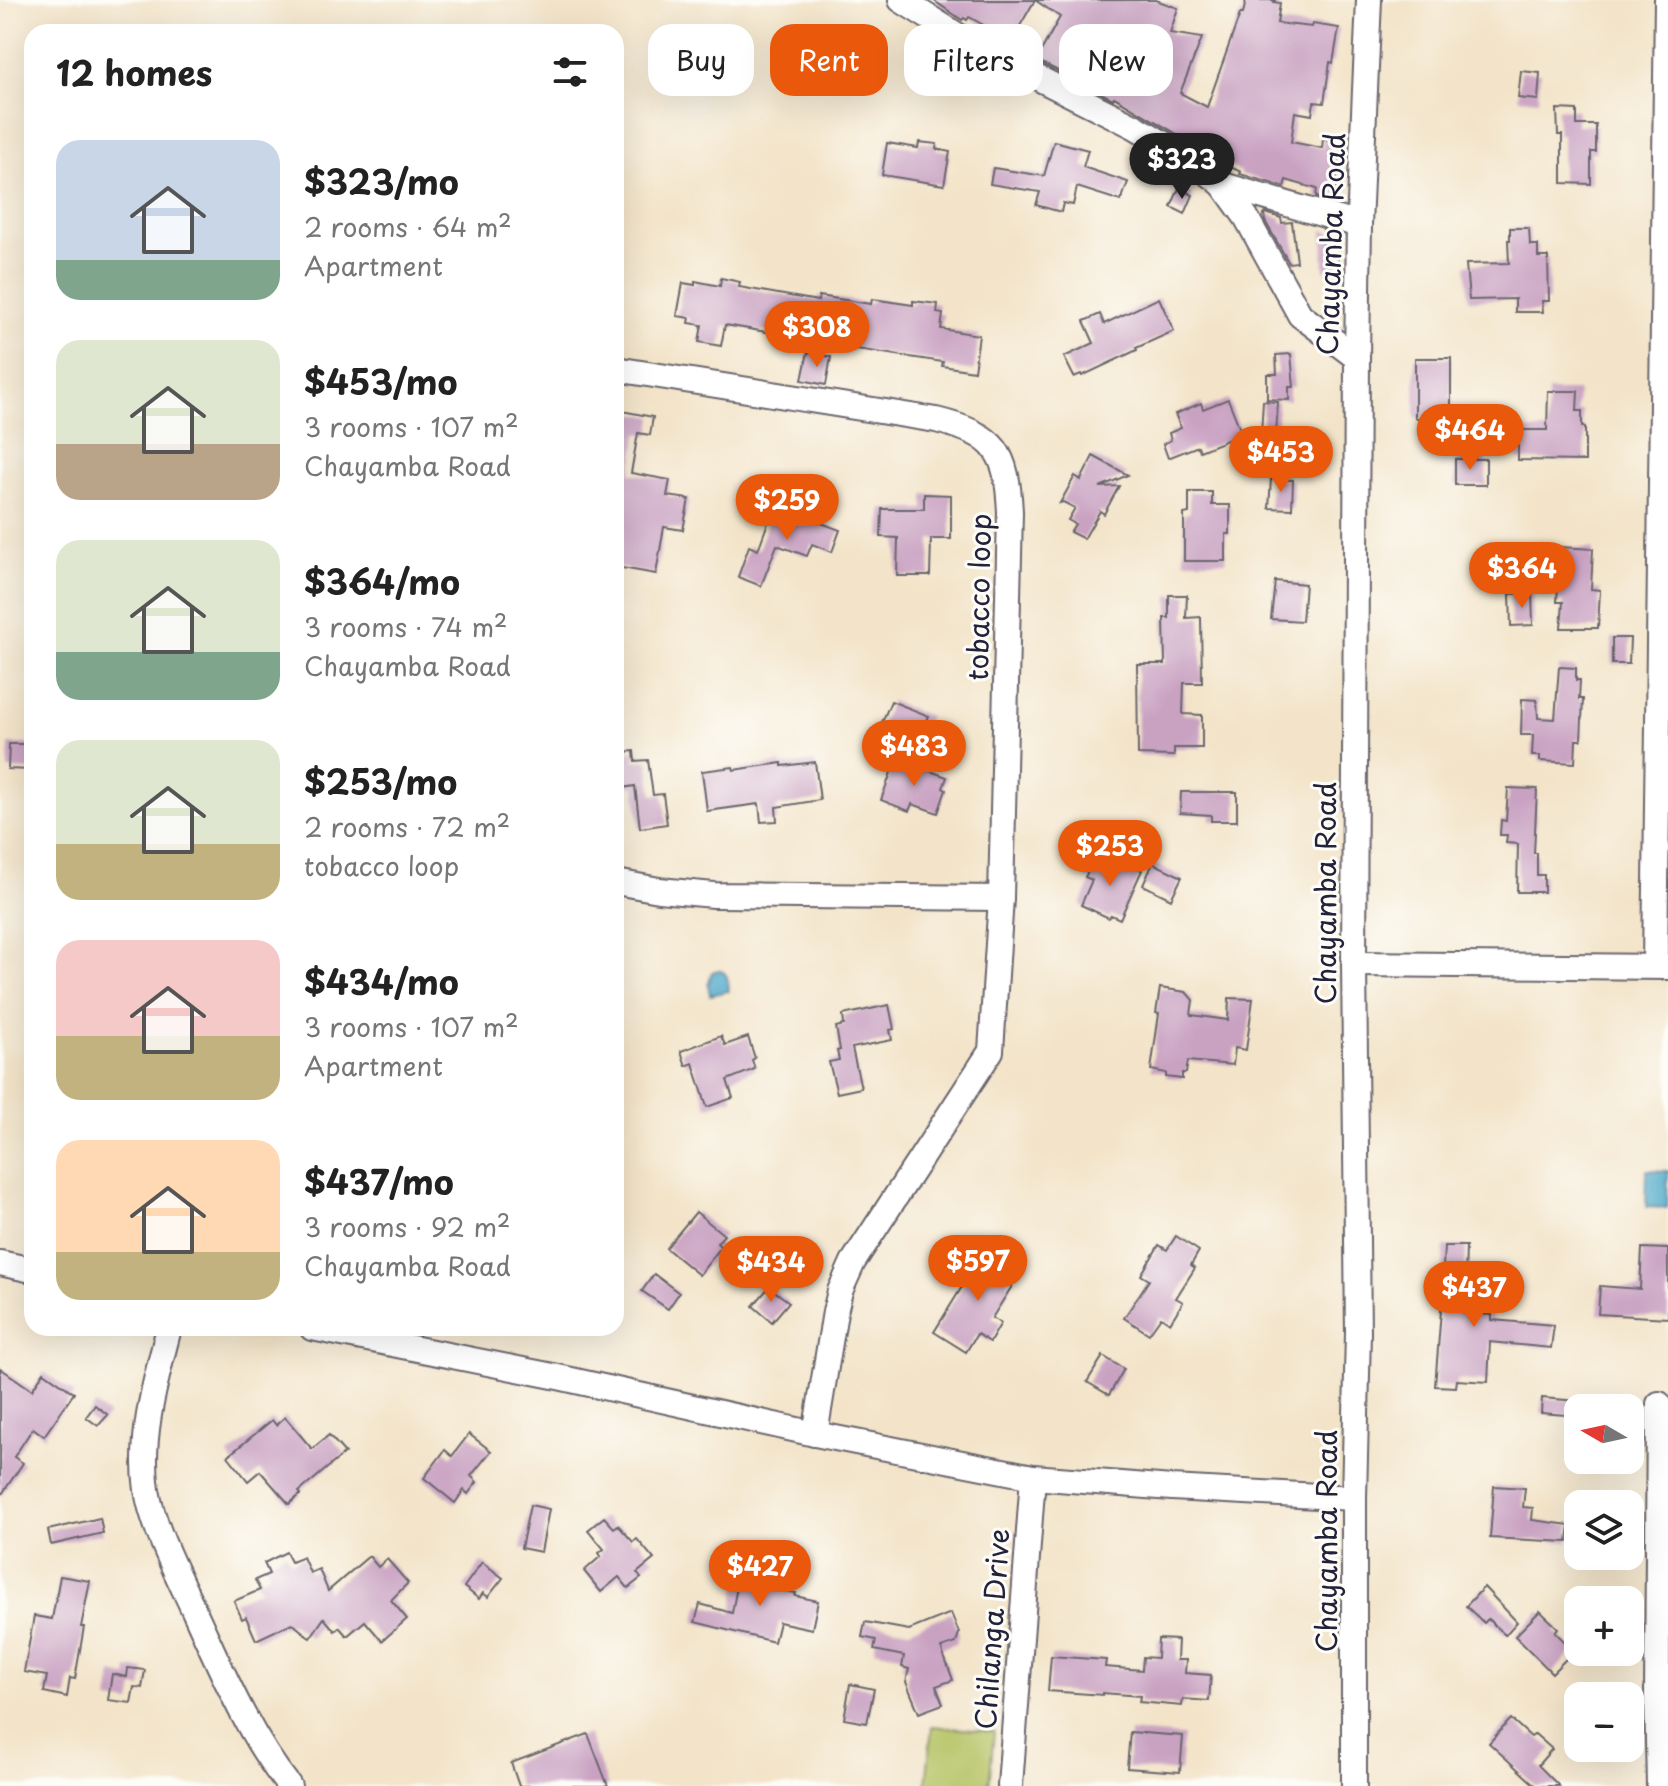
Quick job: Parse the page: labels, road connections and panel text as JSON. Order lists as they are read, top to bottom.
{
  "streets": {
    "street": ["Chayamba Road", "tobacco loop", "Chilanga Drive"]
  },
  "north": "left",
  "page": {
    "chip": [
      "Buy",
      "Rent",
      "Filters",
      "New"
    ],
    "heading": "12 homes",
    "list": [
      {
        "name": "$323/mo",
        "note": "2 rooms · 64 m² · Apartment"
      },
      {
        "name": "$453/mo",
        "note": "3 rooms · 107 m² · Chayamba Road"
      },
      {
        "name": "$364/mo",
        "note": "3 rooms · 74 m² · Chayamba Road"
      },
      {
        "name": "$253/mo",
        "note": "2 rooms · 72 m² · tobacco loop"
      },
      {
        "name": "$434/mo",
        "note": "3 rooms · 107 m² · Apartment"
      },
      {
        "name": "$437/mo",
        "note": "3 rooms · 92 m² · Chayamba Road"
      }
    ],
    "price": [
      "$323",
      "$308",
      "$464",
      "$453",
      "$259",
      "$364",
      "$483",
      "$253",
      "$597",
      "$434",
      "$437",
      "$427"
    ],
    "map_buttons": ["+", "−"]
  }
}
